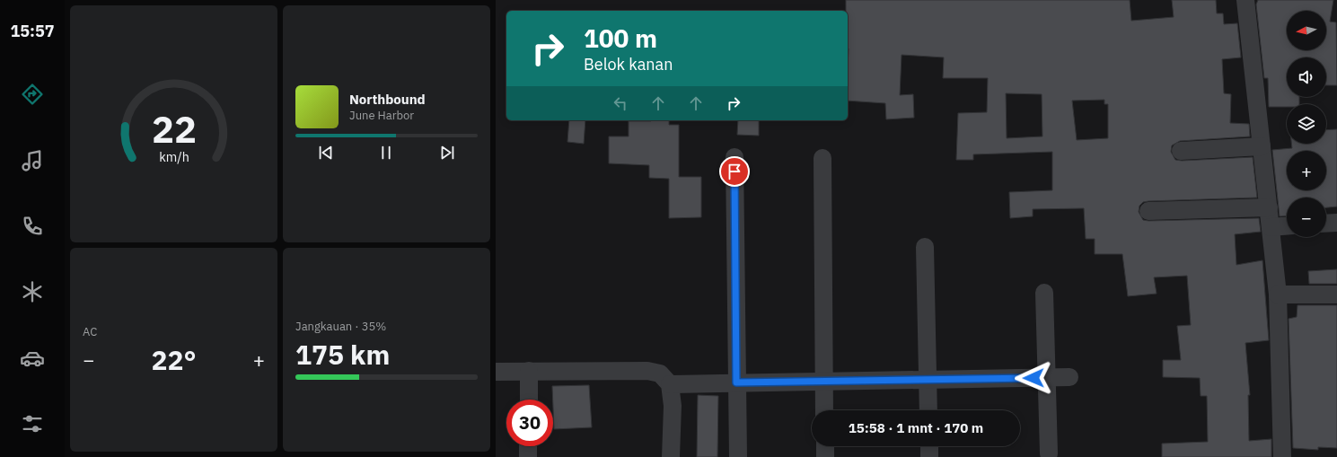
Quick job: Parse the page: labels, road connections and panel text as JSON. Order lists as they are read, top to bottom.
{
  "north": "left",
  "page": {
    "tabs": "15:57",
    "map_buttons": ["+", "−"],
    "turn": ["100 m", "Belok kanan"],
    "song": ["Northbound", "June Harbor"],
    "tile": [
      "AC",
      ["Jangkauan · 35%", "175 km"]
    ],
    "heat": ["−", "22°", "+"],
    "limit": "30",
    "trip": "15:58 · 1 mnt · 170 m",
    "gauge": ["22", "km/h"]
  }
}
